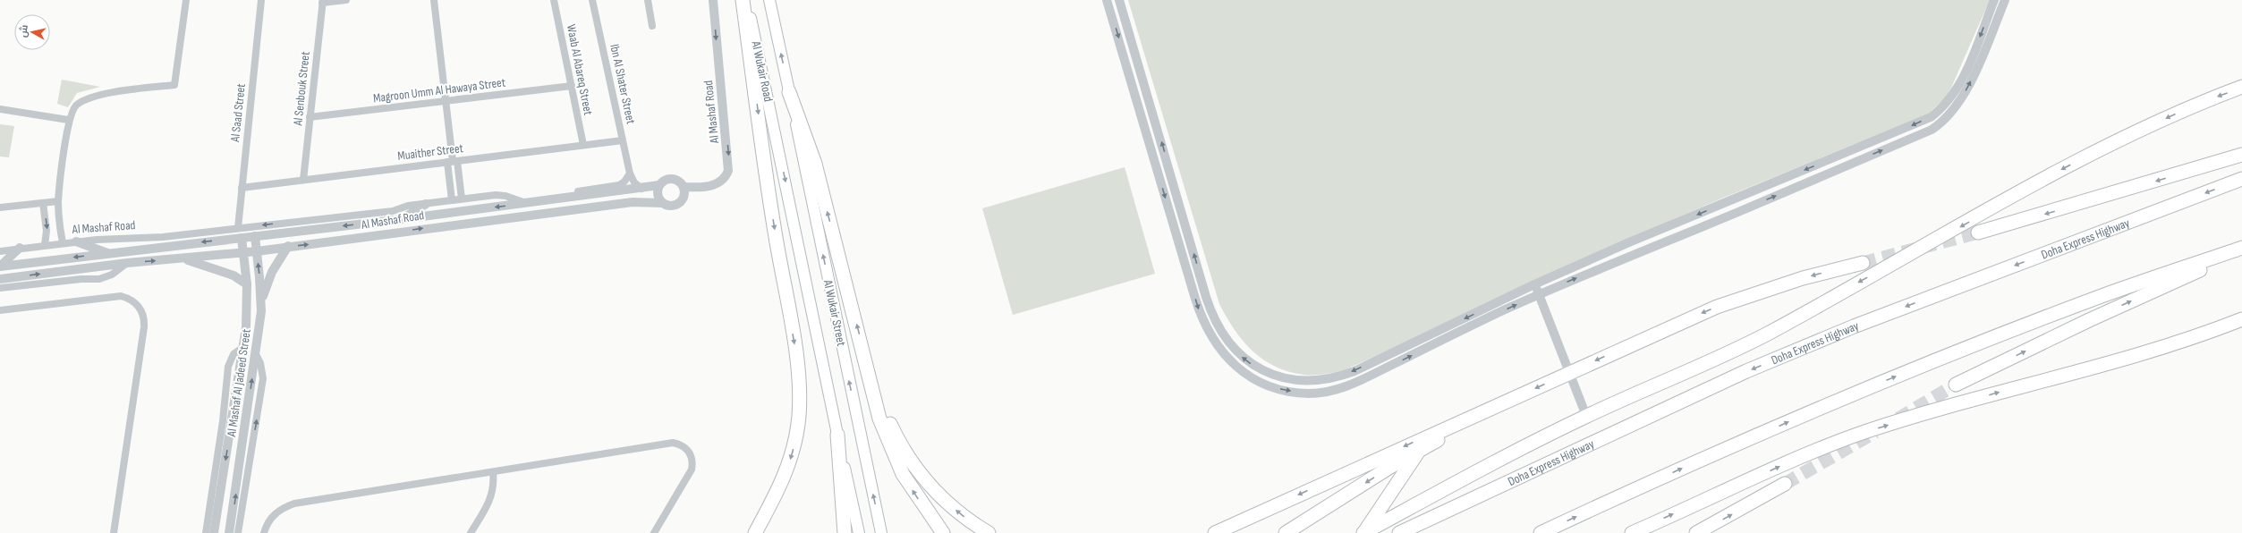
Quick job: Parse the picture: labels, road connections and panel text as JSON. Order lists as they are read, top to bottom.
{
  "streets": {
    "highway": ["Doha Express Highway"],
    "main road": ["Al Wukair Road", "Al Wukair Street"],
    "street": [
      "Waab Al Abareq Street",
      "Ibn Al Shater Street",
      "Al Senbouk Street",
      "Magroon Umm Al Hawaya Street",
      "Al Mashaf Road",
      "Al Saad Street",
      "Muaither Street",
      "Al Mashaf Al Jadeed Street"
    ]
  },
  "crossings": [
    ["Waab Al Abareq Street", "Magroon Umm Al Hawaya Street"],
    ["Waab Al Abareq Street", "Muaither Street"],
    ["Al Wukair Road", "Al Wukair Street"],
    ["Ibn Al Shater Street", "Al Mashaf Road"],
    ["Ibn Al Shater Street", "Muaither Street"],
    ["Al Senbouk Street", "Magroon Umm Al Hawaya Street"],
    ["Al Senbouk Street", "Muaither Street"],
    ["Al Mashaf Road", "Al Saad Street"],
    ["Al Mashaf Road", "Al Mashaf Al Jadeed Street"],
    ["Al Saad Street", "Muaither Street"]
  ],
  "one_way": ["Al Wukair Road"],
  "north": "left"
}
